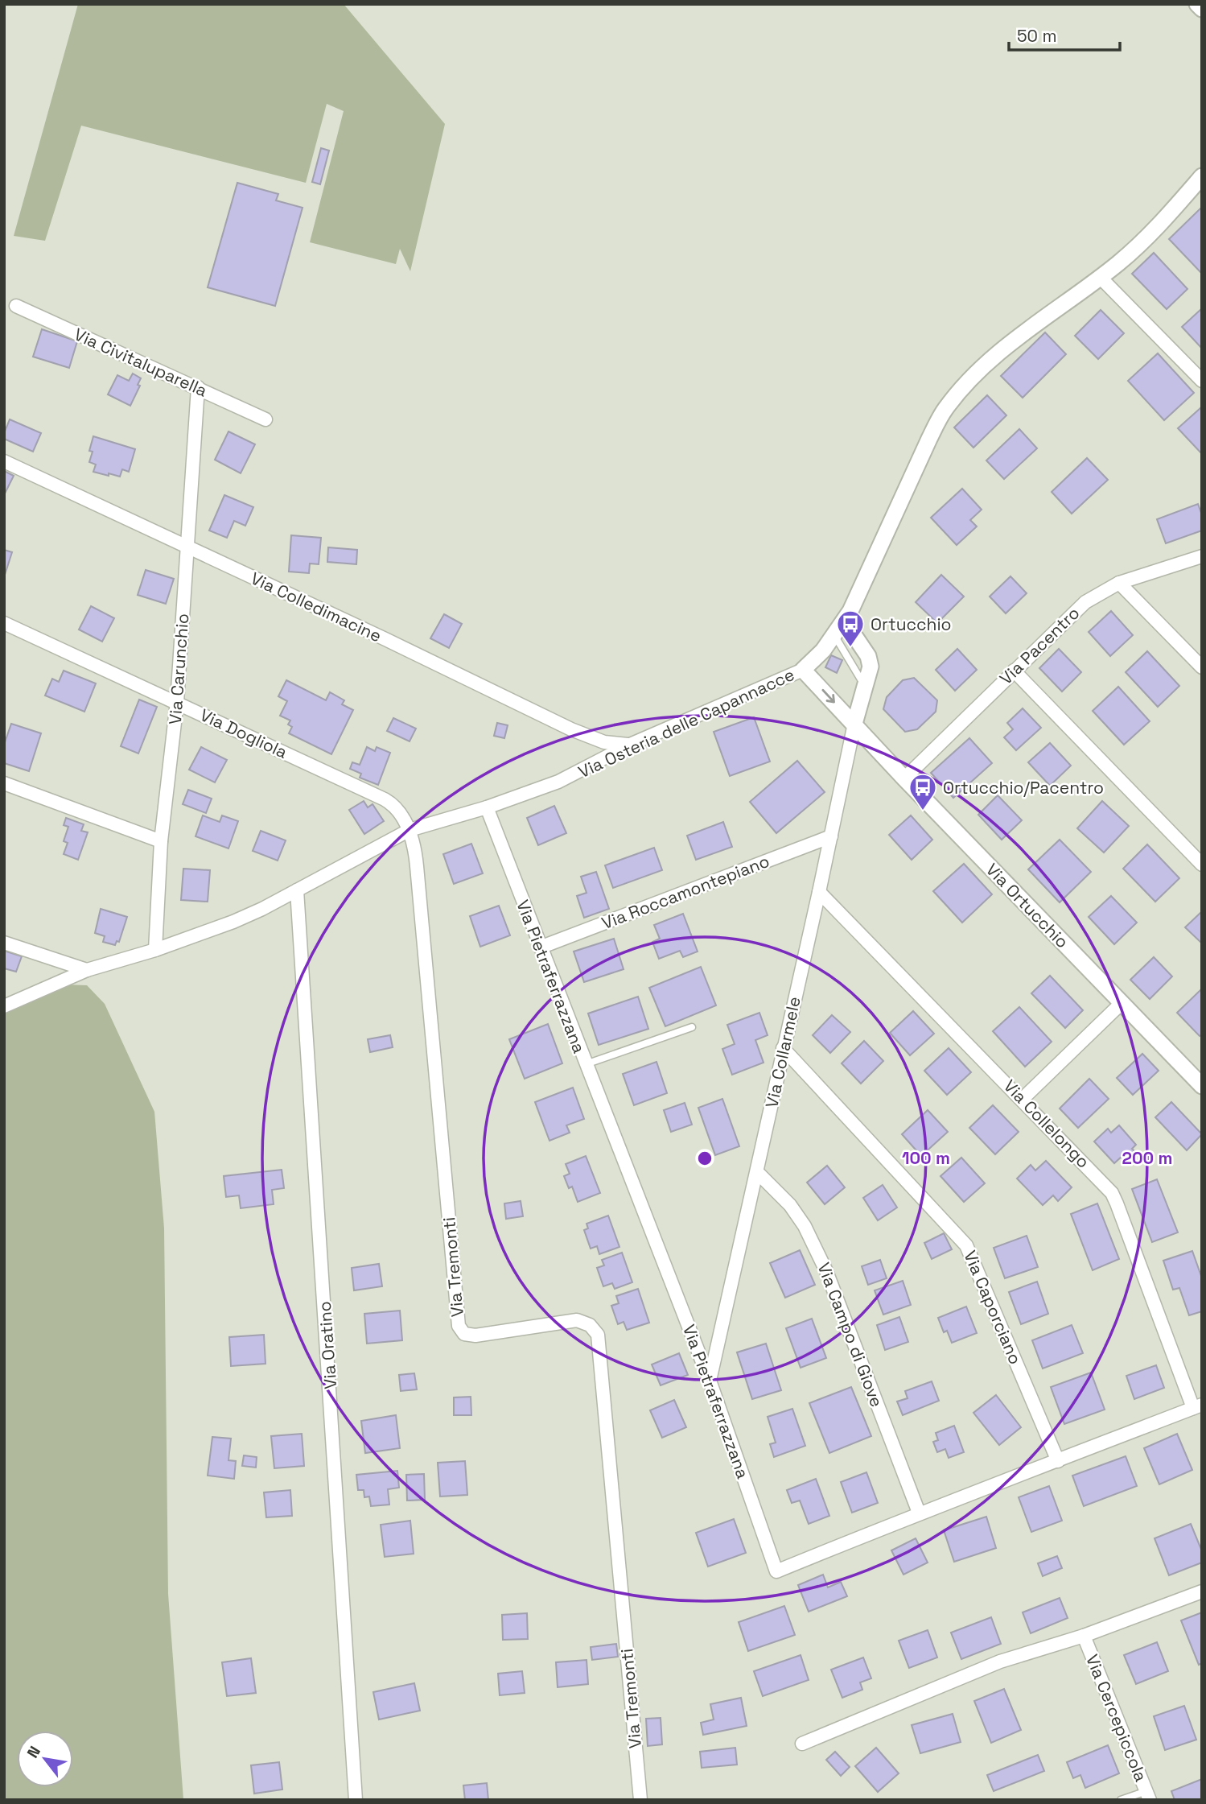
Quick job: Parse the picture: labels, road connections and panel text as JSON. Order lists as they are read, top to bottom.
{
  "streets": {
    "street": [
      "Via Civitaluparella",
      "Via Colledimacine",
      "Via Pacentro",
      "Via Carunchio",
      "Via Osteria delle Capannacce",
      "Via Dogliola",
      "Via Roccamontepiano",
      "Via Ortucchio",
      "Via Pietraferrazzana",
      "Via Collarmele",
      "Via Collelongo",
      "Via Tremonti",
      "Via Caporciano",
      "Via Campo di Giove",
      "Via Oratino",
      "Via Cercepiccola"
    ]
  },
  "crossings": [
    ["Via Civitaluparella", "Via Carunchio"],
    ["Via Colledimacine", "Via Carunchio"],
    ["Via Colledimacine", "Via Osteria delle Capannacce"],
    ["Via Pacentro", "Via Ortucchio"],
    ["Via Carunchio", "Via Osteria delle Capannacce"],
    ["Via Carunchio", "Via Dogliola"],
    ["Via Osteria delle Capannacce", "Via Dogliola"],
    ["Via Osteria delle Capannacce", "Via Ortucchio"],
    ["Via Osteria delle Capannacce", "Via Pietraferrazzana"],
    ["Via Osteria delle Capannacce", "Via Tremonti"],
    ["Via Osteria delle Capannacce", "Via Oratino"],
    ["Via Dogliola", "Via Tremonti"],
    ["Via Roccamontepiano", "Via Pietraferrazzana"],
    ["Via Roccamontepiano", "Via Collarmele"],
    ["Via Ortucchio", "Via Collarmele"],
    ["Via Pietraferrazzana", "Via Collarmele"],
    ["Via Pietraferrazzana", "Via Collelongo"],
    ["Via Pietraferrazzana", "Via Caporciano"],
    ["Via Pietraferrazzana", "Via Campo di Giove"],
    ["Via Collarmele", "Via Collelongo"],
    ["Via Collarmele", "Via Caporciano"],
    ["Via Collarmele", "Via Campo di Giove"]
  ],
  "places": {
    "bus stop": ["Ortucchio", "Ortucchio/Pacentro"]
  },
  "scale_bar": "50 m",
  "north": "top left",
  "rings": ["100 m", "200 m"]
}
